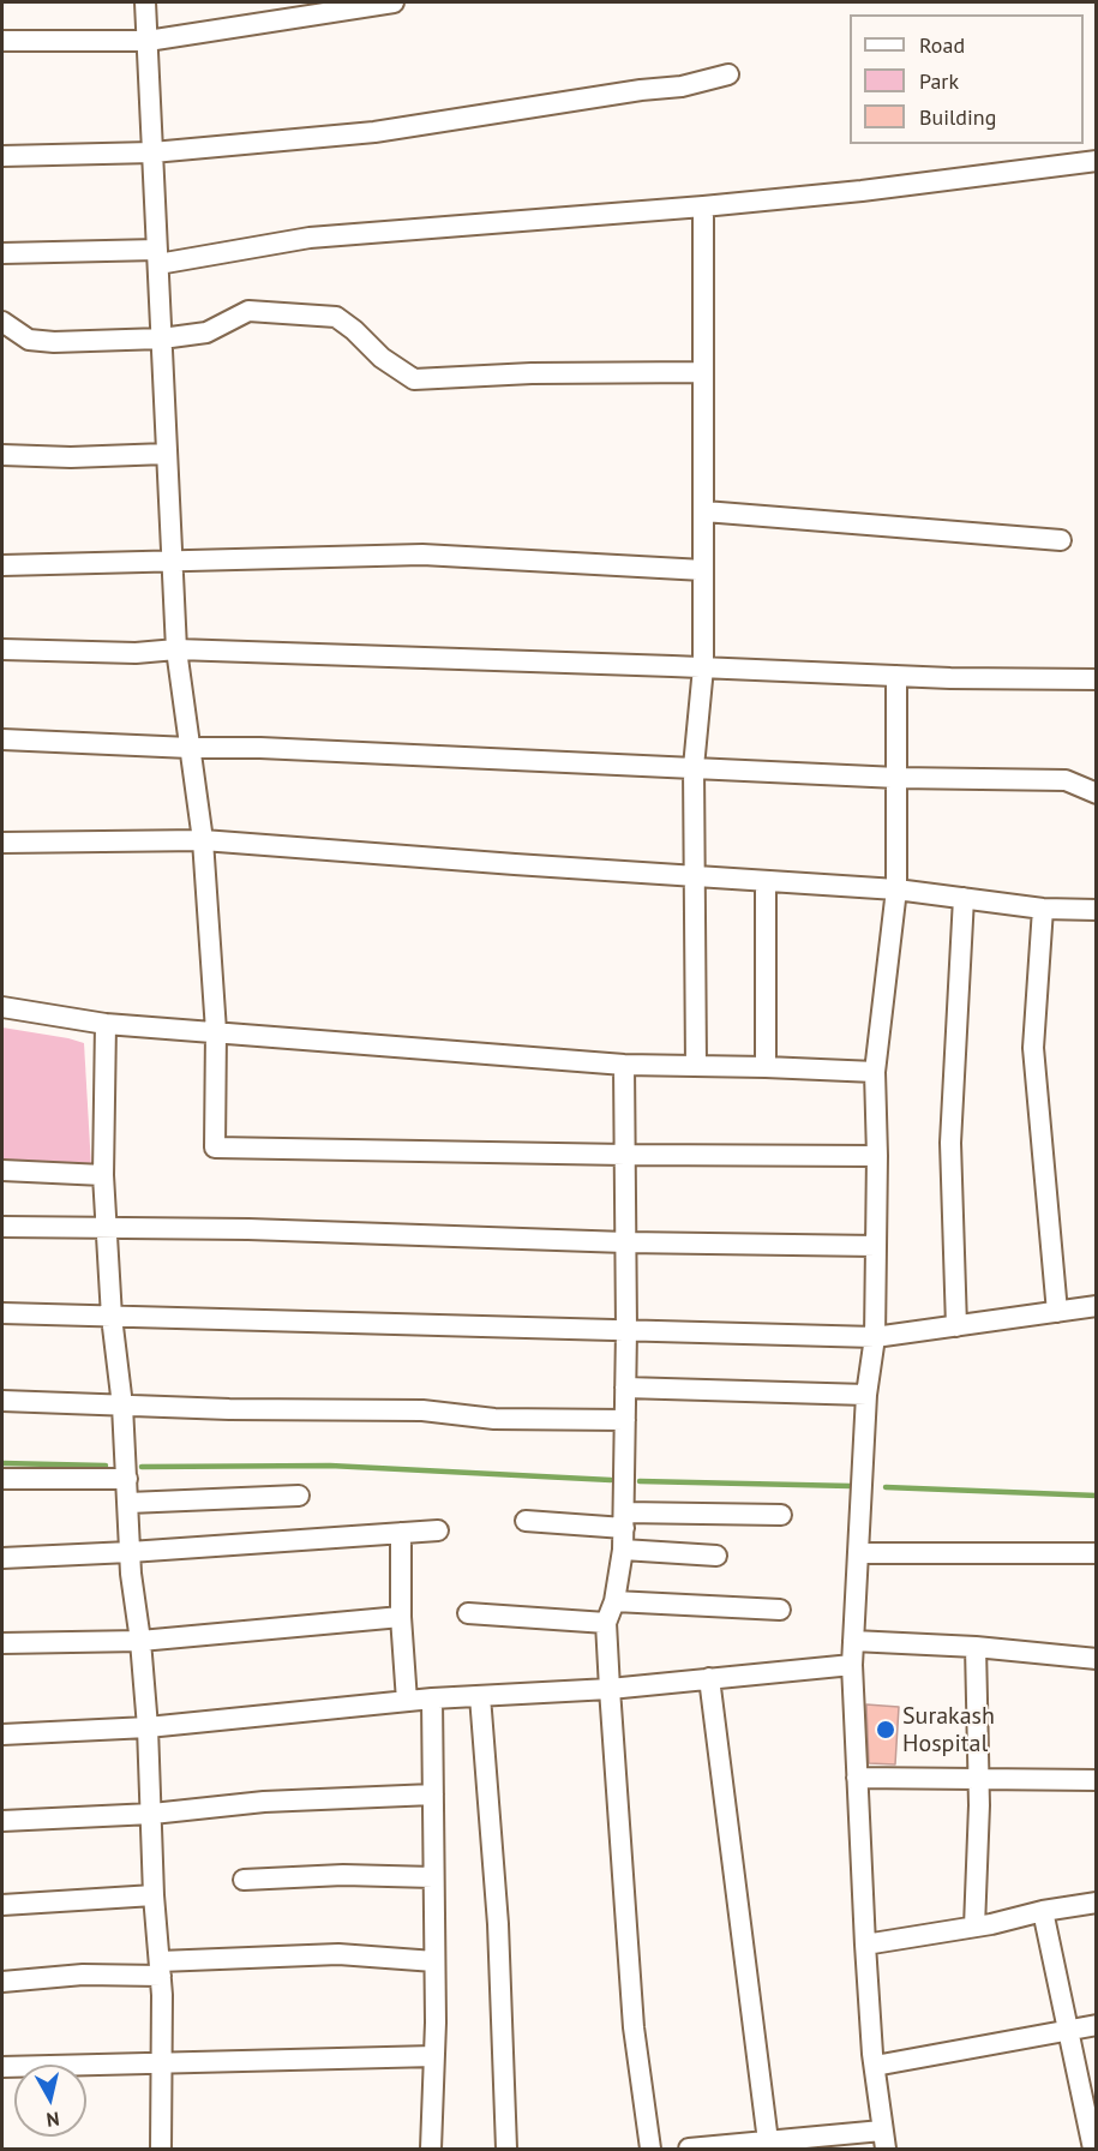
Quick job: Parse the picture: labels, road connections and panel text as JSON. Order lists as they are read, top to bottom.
{
  "places": ["Surakash Hospital"],
  "legend": ["Road", "Park", "Building"],
  "north": "bottom"
}
